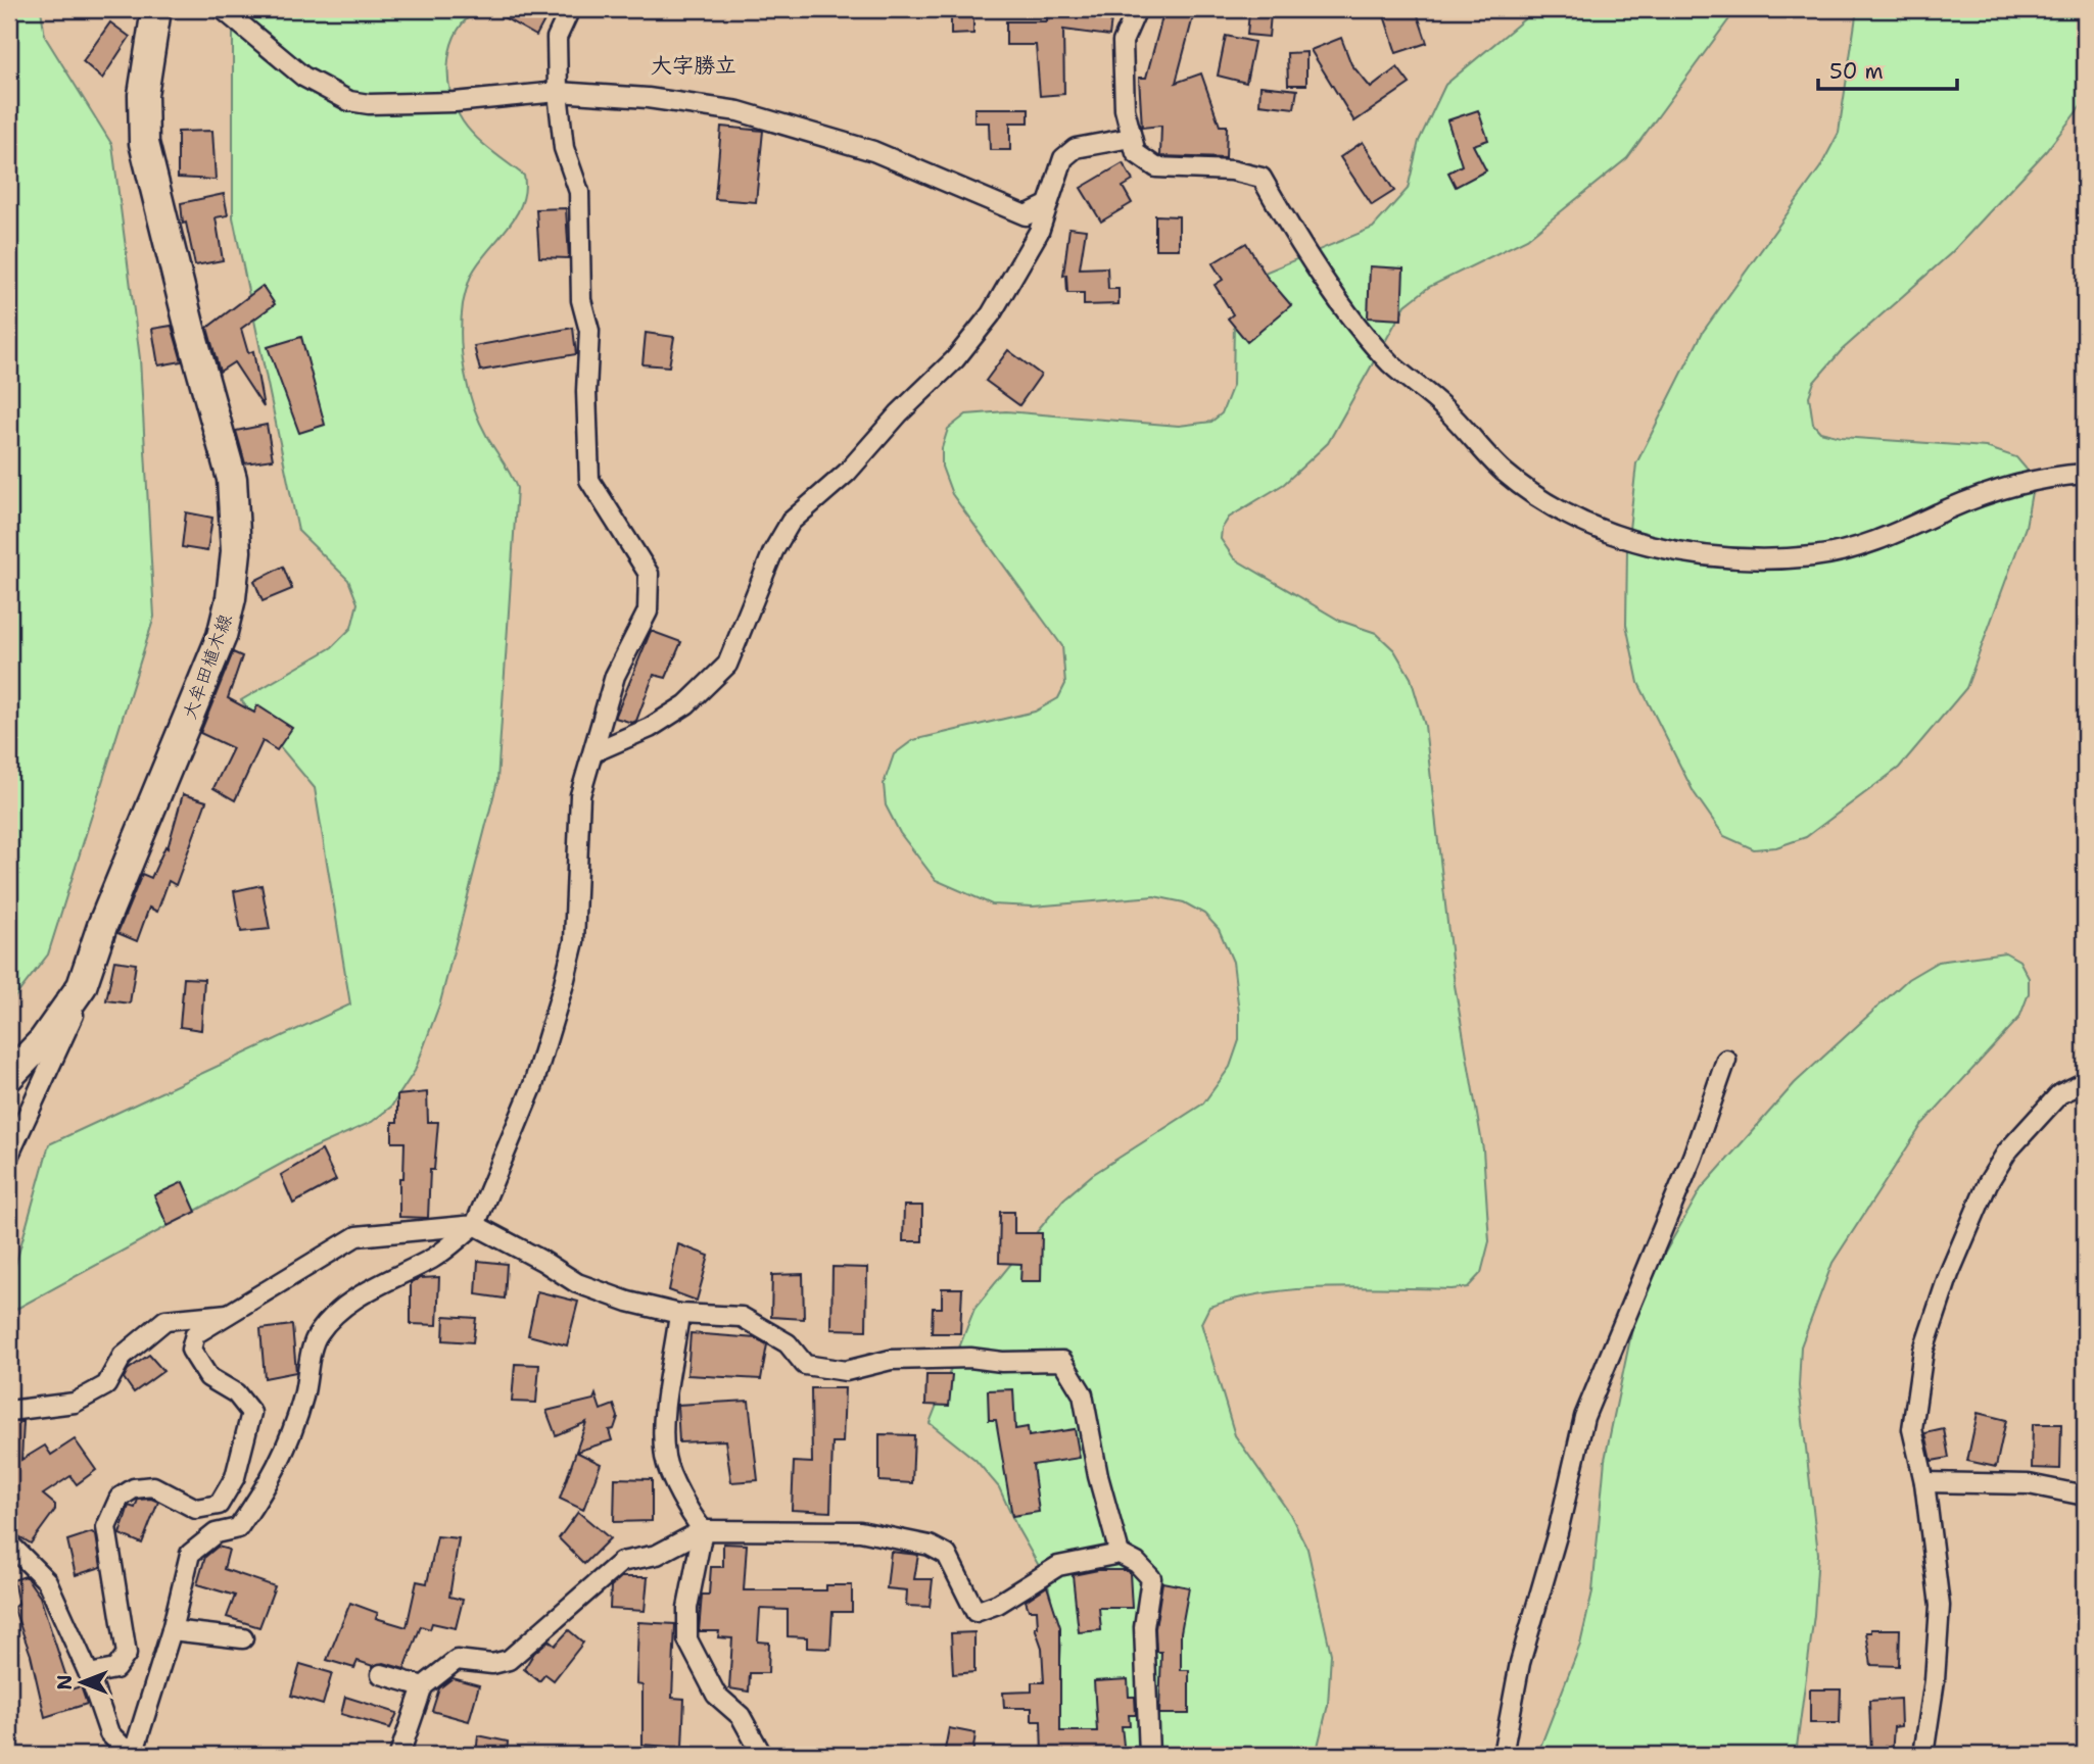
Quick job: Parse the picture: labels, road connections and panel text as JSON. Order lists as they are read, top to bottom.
{
  "streets": {
    "main road": ["大牟田植木線"]
  },
  "districts": ["大字勝立"],
  "scale_bar": "50 m",
  "north": "left"
}
